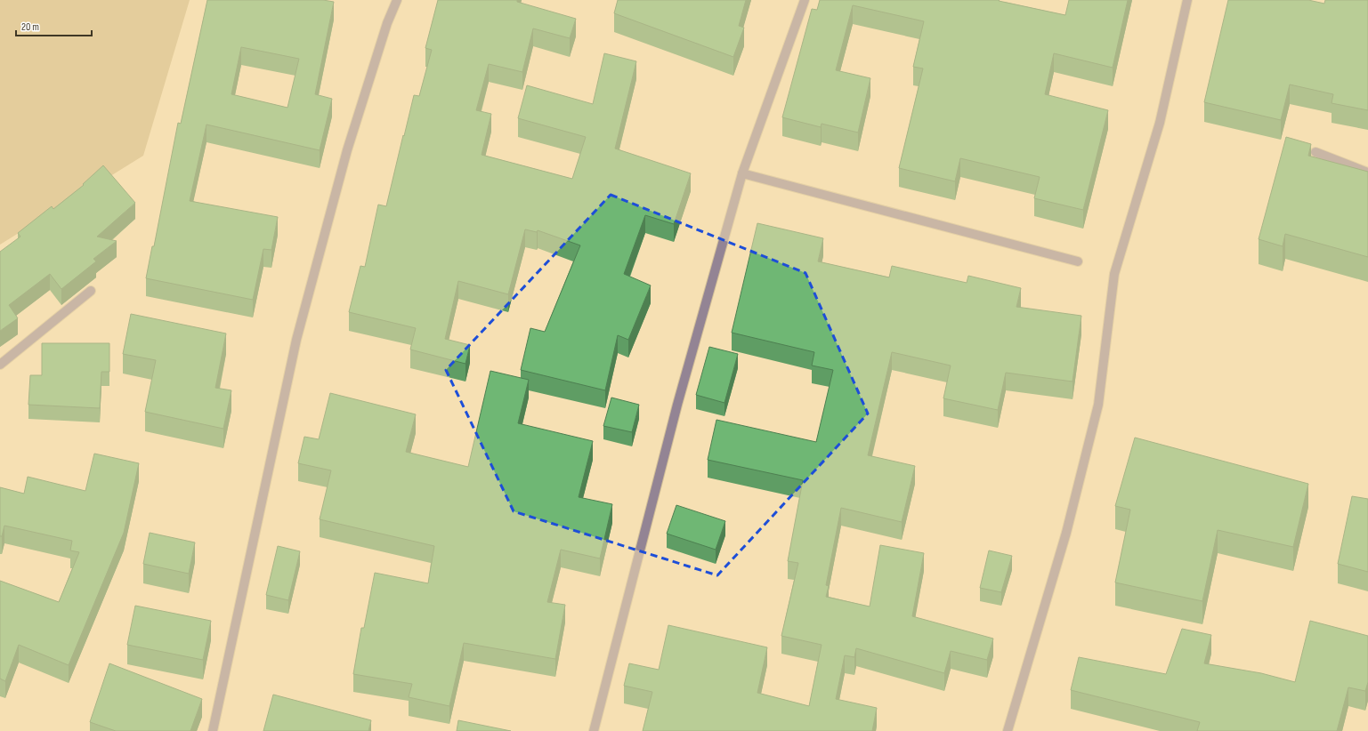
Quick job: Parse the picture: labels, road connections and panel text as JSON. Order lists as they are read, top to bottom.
{
  "scale_bar": "20 m"
}
